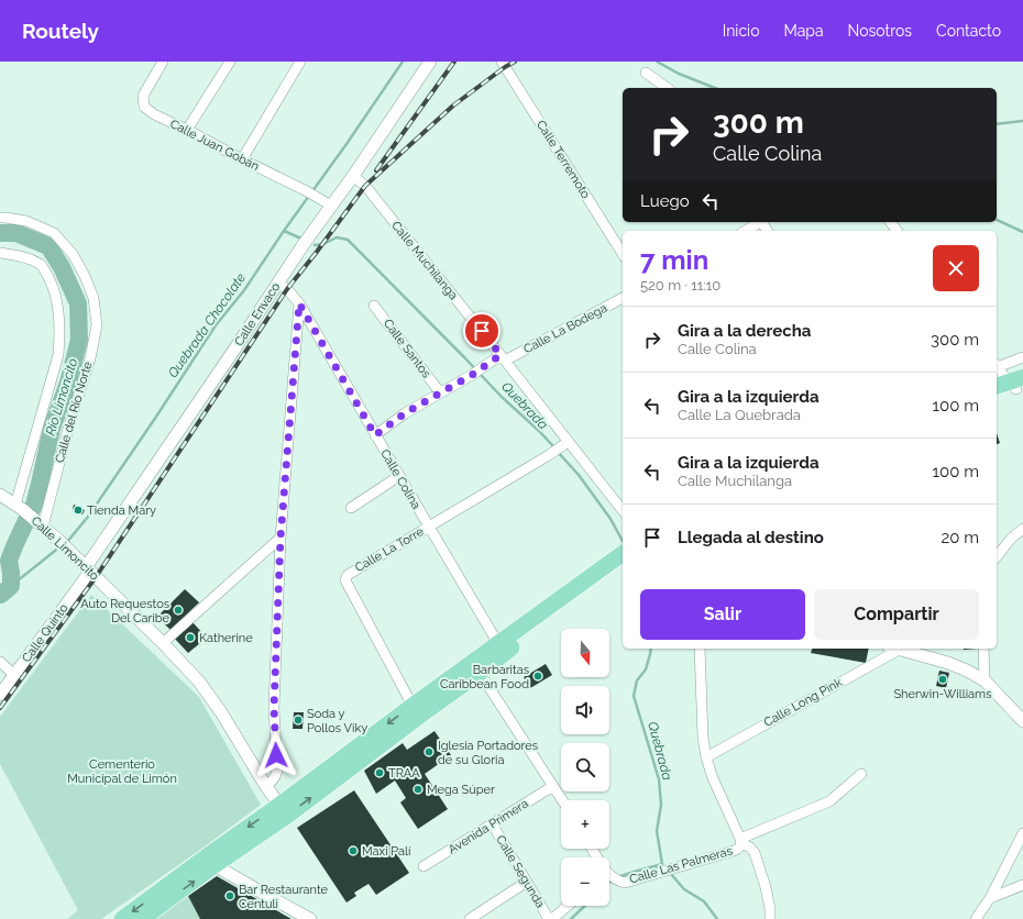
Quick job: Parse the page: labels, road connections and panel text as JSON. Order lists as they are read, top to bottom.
{
  "streets": {
    "street": [
      "Calle Juan Gobán",
      "Calle Terremoto",
      "Calle Muchilanga",
      "Calle Envaco",
      "Calle La Bodega",
      "Calle Santos",
      "Calle del Río Norte",
      "Calle Colina",
      "Calle Limoncito",
      "Calle La Torre",
      "Calle Quinto",
      "Calle Long Pink",
      "Avenida Primera",
      "Calle Las Palmeras",
      "Calle Segunda"
    ]
  },
  "crossings": [
    ["Calle Juan Gobán", "Calle Envaco"],
    ["Calle Muchilanga", "Calle Envaco"],
    ["Calle Muchilanga", "Calle La Bodega"],
    ["Calle Muchilanga", "Calle La Torre"],
    ["Calle Envaco", "Calle Colina"],
    ["Calle Envaco", "Calle Limoncito"],
    ["Calle Envaco", "Calle Quinto"],
    ["Calle La Bodega", "Calle Santos"],
    ["Calle La Bodega", "Calle Colina"],
    ["Calle del Río Norte", "Calle Limoncito"],
    ["Calle Colina", "Calle La Torre"],
    ["Calle Limoncito", "Calle Quinto"],
    ["Calle Long Pink", "Calle Las Palmeras"],
    ["Avenida Primera", "Calle Segunda"]
  ],
  "water": ["Quebrada Chocolate", "Río Limoncito", "Quebrada"],
  "parks": ["Cementerio Municipal de Limón"],
  "places": [
    "Tienda Mary",
    "Auto Requestos Del Caribe",
    "Katherine",
    "Barbaritas Caribbean Food",
    "Sherwin-Williams",
    "Soda y Pollos Viky",
    "Iglesia Portadores de su Gloria",
    "TRAA",
    "Mega Súper",
    "Maxi Palí",
    "Bar Restaurante Centuli"
  ],
  "north": "bottom",
  "page": {
    "header": "Routely",
    "nav": [
      "Inicio",
      "Mapa",
      "Nosotros",
      "Contacto"
    ],
    "turn": ["300 m", "Calle Colina"],
    "then": "Luego",
    "heading": ["7 min", "520 m · 11:10"],
    "list": [
      {
        "name": "Gira a la derecha",
        "note": "Calle Colina",
        "value": "300 m"
      },
      {
        "name": "Gira a la izquierda",
        "note": "Calle La Quebrada",
        "value": "100 m"
      },
      {
        "name": "Gira a la izquierda",
        "note": "Calle Muchilanga",
        "value": "100 m"
      },
      {
        "name": "Llegada al destino",
        "value": "20 m"
      }
    ],
    "buttons": ["Salir", "Compartir"],
    "map_buttons": ["+", "−"]
  }
}
